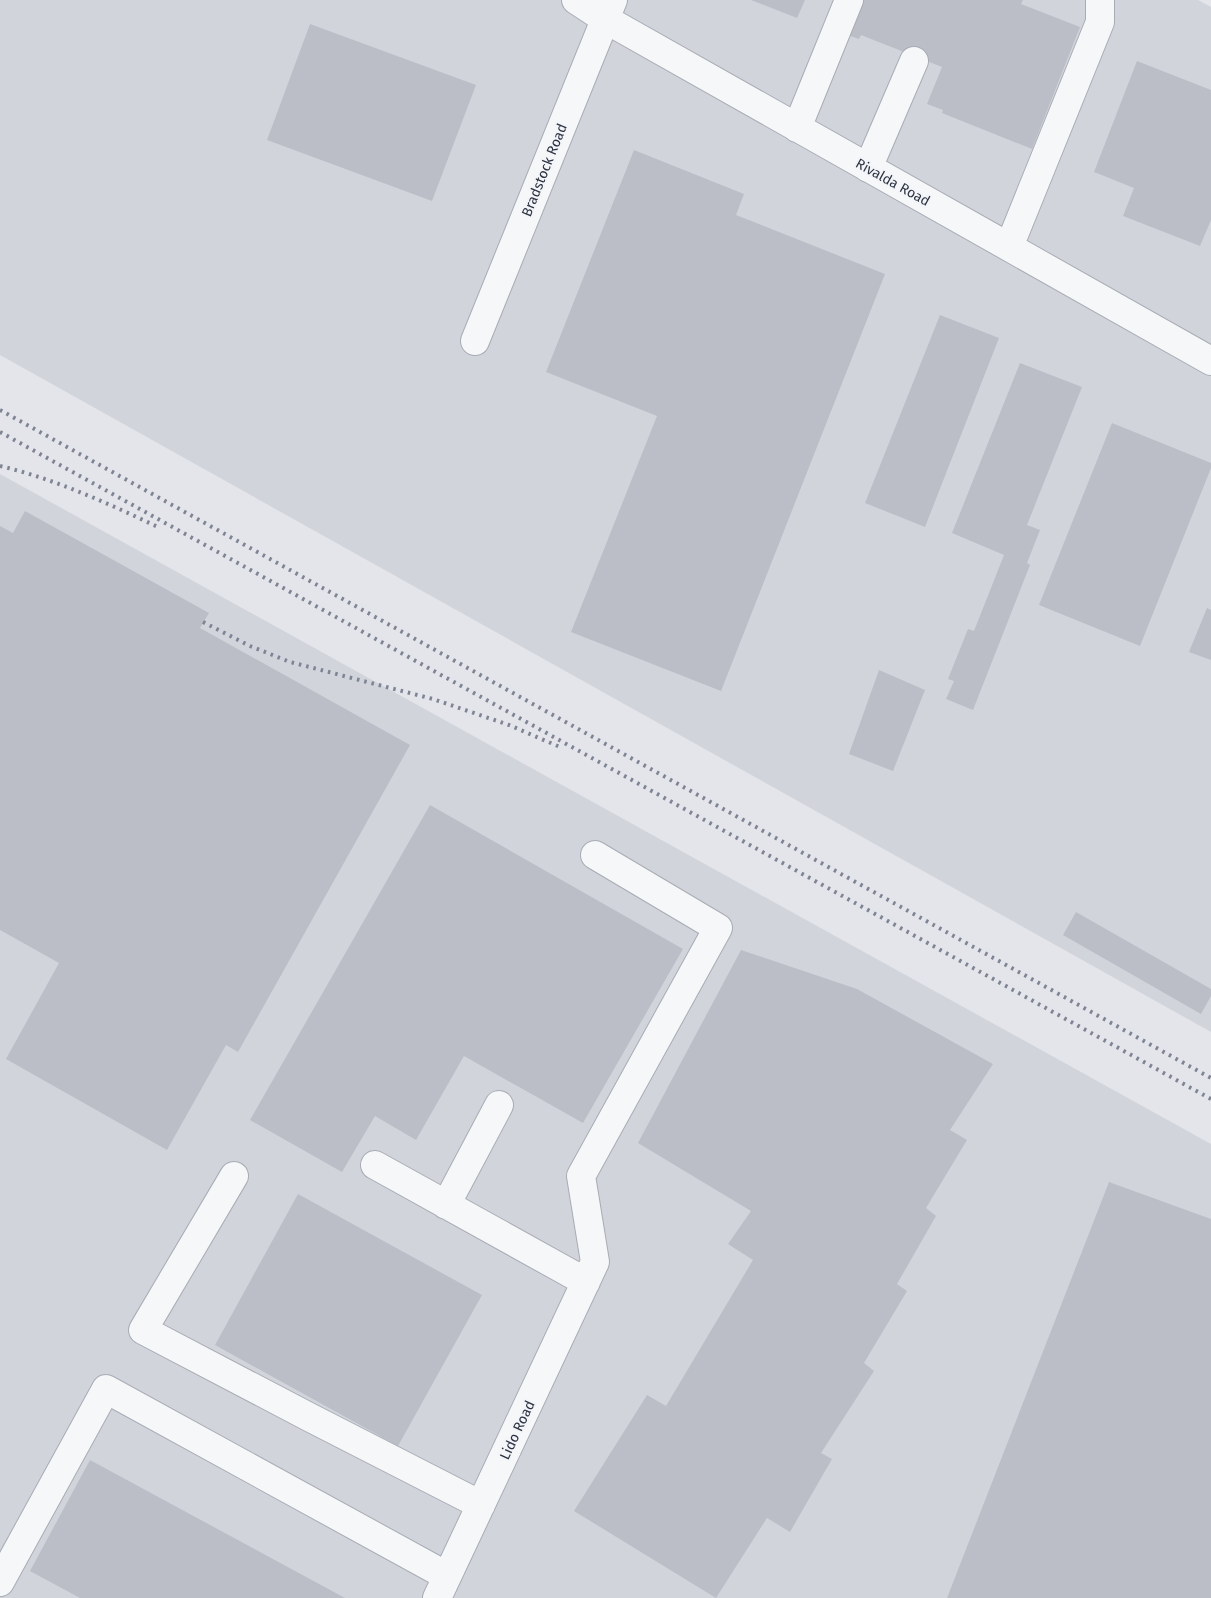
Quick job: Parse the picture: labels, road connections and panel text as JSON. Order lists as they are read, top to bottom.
{
  "streets": {
    "street": ["Bradstock Road", "Rivalda Road", "Lido Road"]
  },
  "crossings": [
    ["Bradstock Road", "Rivalda Road"]
  ]
}
